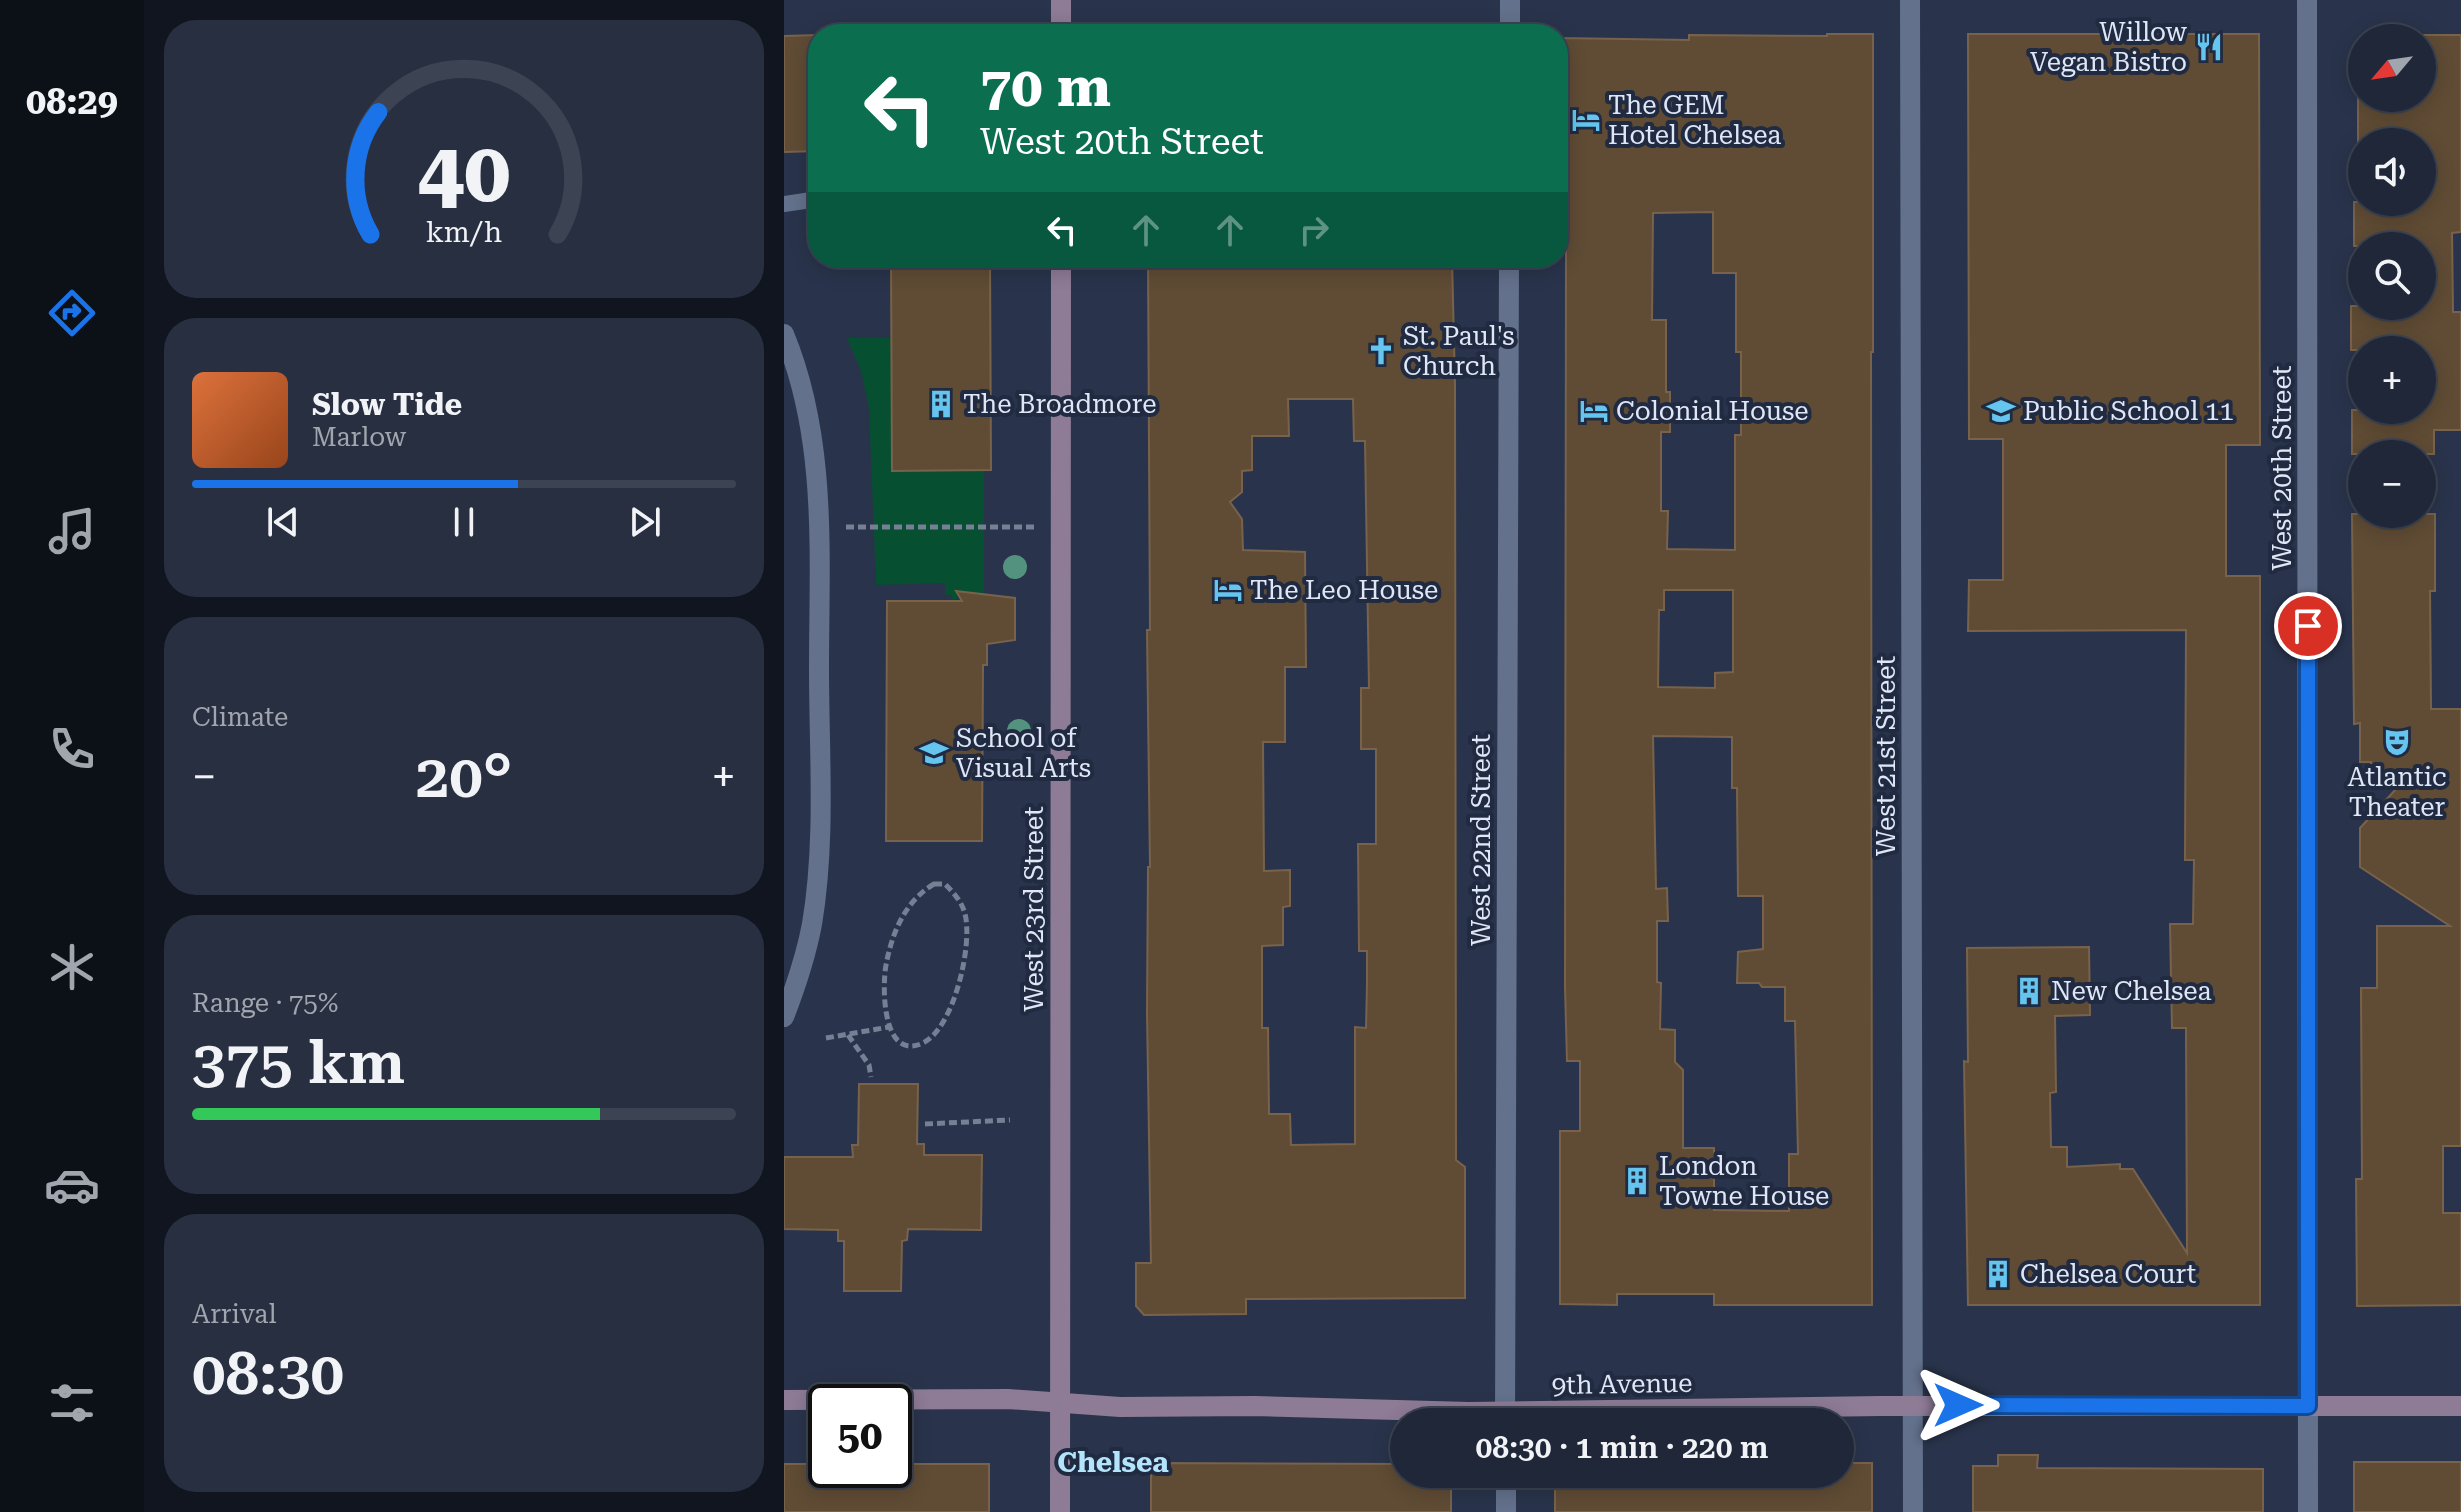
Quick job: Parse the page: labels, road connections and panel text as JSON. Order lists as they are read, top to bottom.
{
  "streets": {
    "main road": ["West 23rd Street", "9th Avenue"],
    "street": ["West 20th Street", "West 21st Street", "West 22nd Street"]
  },
  "crossings": [
    ["West 20th Street", "9th Avenue"],
    ["West 21st Street", "9th Avenue"],
    ["West 23rd Street", "9th Avenue"]
  ],
  "districts": ["Chelsea"],
  "places": {
    "restaurant": ["Willow Vegan Bistro"],
    "hotel": ["The GEM Hotel Chelsea", "Colonial House", "The Leo House"],
    "church": ["St. Paul's Church"],
    "building": [
      "The Broadmore",
      "New Chelsea",
      "London Towne House",
      "Chelsea Court"
    ],
    "school or university": ["Public School 11", "School of Visual Arts"],
    "theatre": ["Atlantic Theater"]
  },
  "north": "bottom left",
  "page": {
    "tabs": "08:29",
    "map_buttons": ["+", "−"],
    "turn": ["70 m", "West 20th Street"],
    "song": ["Slow Tide", "Marlow"],
    "tile": [
      "Climate",
      ["Range · 75%", "375 km"],
      ["Arrival", "08:30"]
    ],
    "heat": ["−", "20°", "+"],
    "limit": "50",
    "trip": "08:30 · 1 min · 220 m",
    "gauge": ["40", "km/h"]
  }
}
